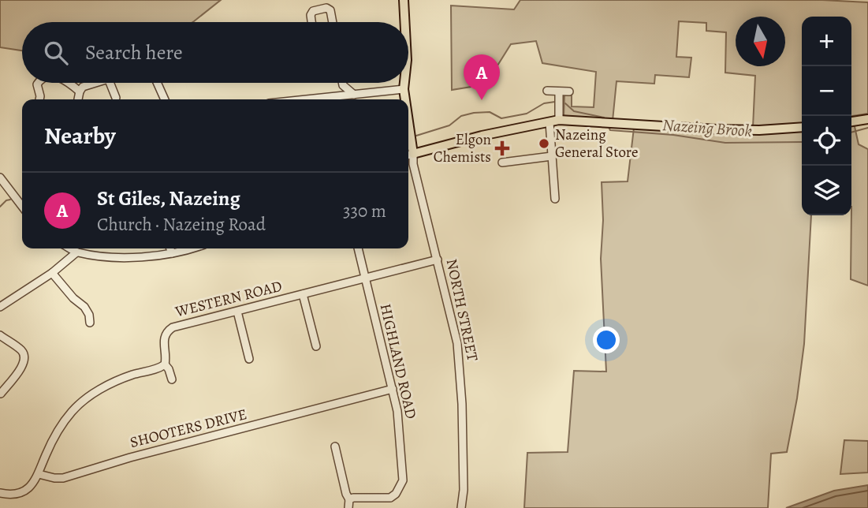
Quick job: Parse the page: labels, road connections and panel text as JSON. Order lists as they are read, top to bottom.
{
  "streets": {
    "street": [
      "WESTERN ROAD",
      "NORTH STREET",
      "HIGHLAND ROAD",
      "SHOOTERS DRIVE"
    ]
  },
  "crossings": [
    ["WESTERN ROAD", "NORTH STREET"],
    ["WESTERN ROAD", "HIGHLAND ROAD"],
    ["HIGHLAND ROAD", "SHOOTERS DRIVE"]
  ],
  "water": ["Nazeing Brook"],
  "places": {
    "other": ["Nazeing General Store"],
    "health": ["Elgon Chemists"]
  },
  "north": "bottom",
  "page": {
    "map_buttons": ["+", "−"],
    "search": "Search here",
    "pins": "A",
    "heading": "Nearby",
    "list": [
      {
        "mark": "A",
        "name": "St Giles, Nazeing",
        "note": "Church · Nazeing Road",
        "value": "330 m"
      }
    ]
  }
}
